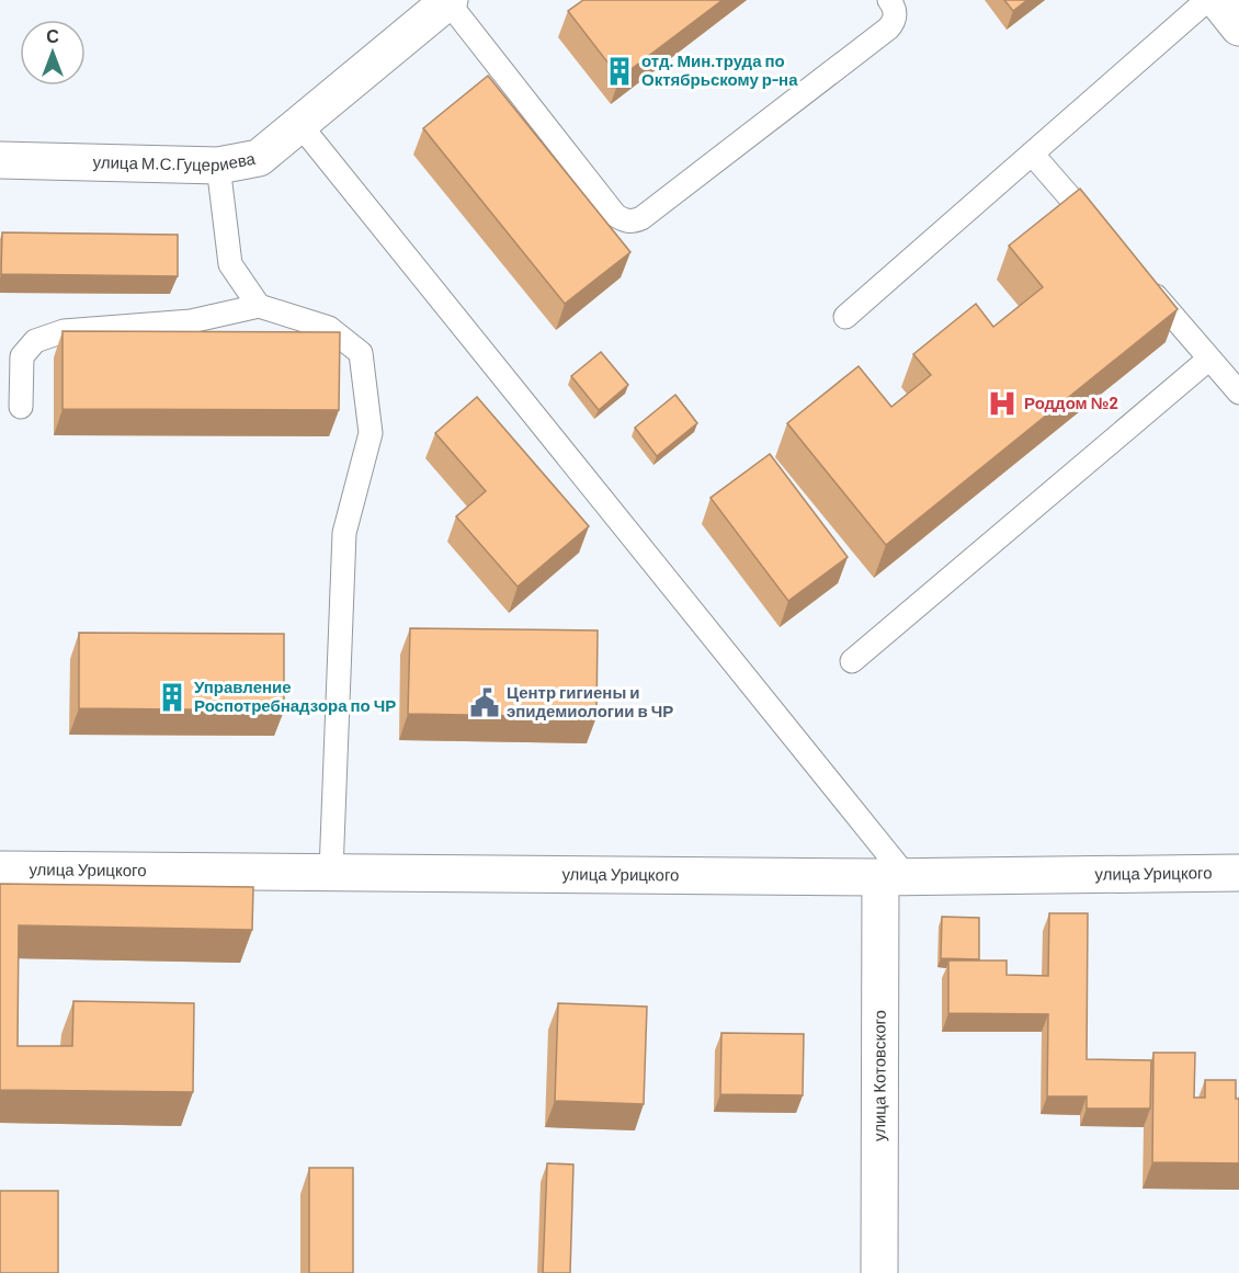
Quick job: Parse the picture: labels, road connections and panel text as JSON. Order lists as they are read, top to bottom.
{
  "streets": {
    "street": ["улица М.С.Гуцериева", "улица Урицкого", "улица Котовского"]
  },
  "crossings": [
    ["улица Урицкого", "улица Котовского"]
  ],
  "places": {
    "building": ["отд. Мин.труда по Октябрьскому р-на", "Управление Роспотребнадзора по ЧР"],
    "hospital": ["Роддом №2"],
    "public building": ["Центр гигиены и эпидемиологии в ЧР"]
  },
  "north": "top"
}
